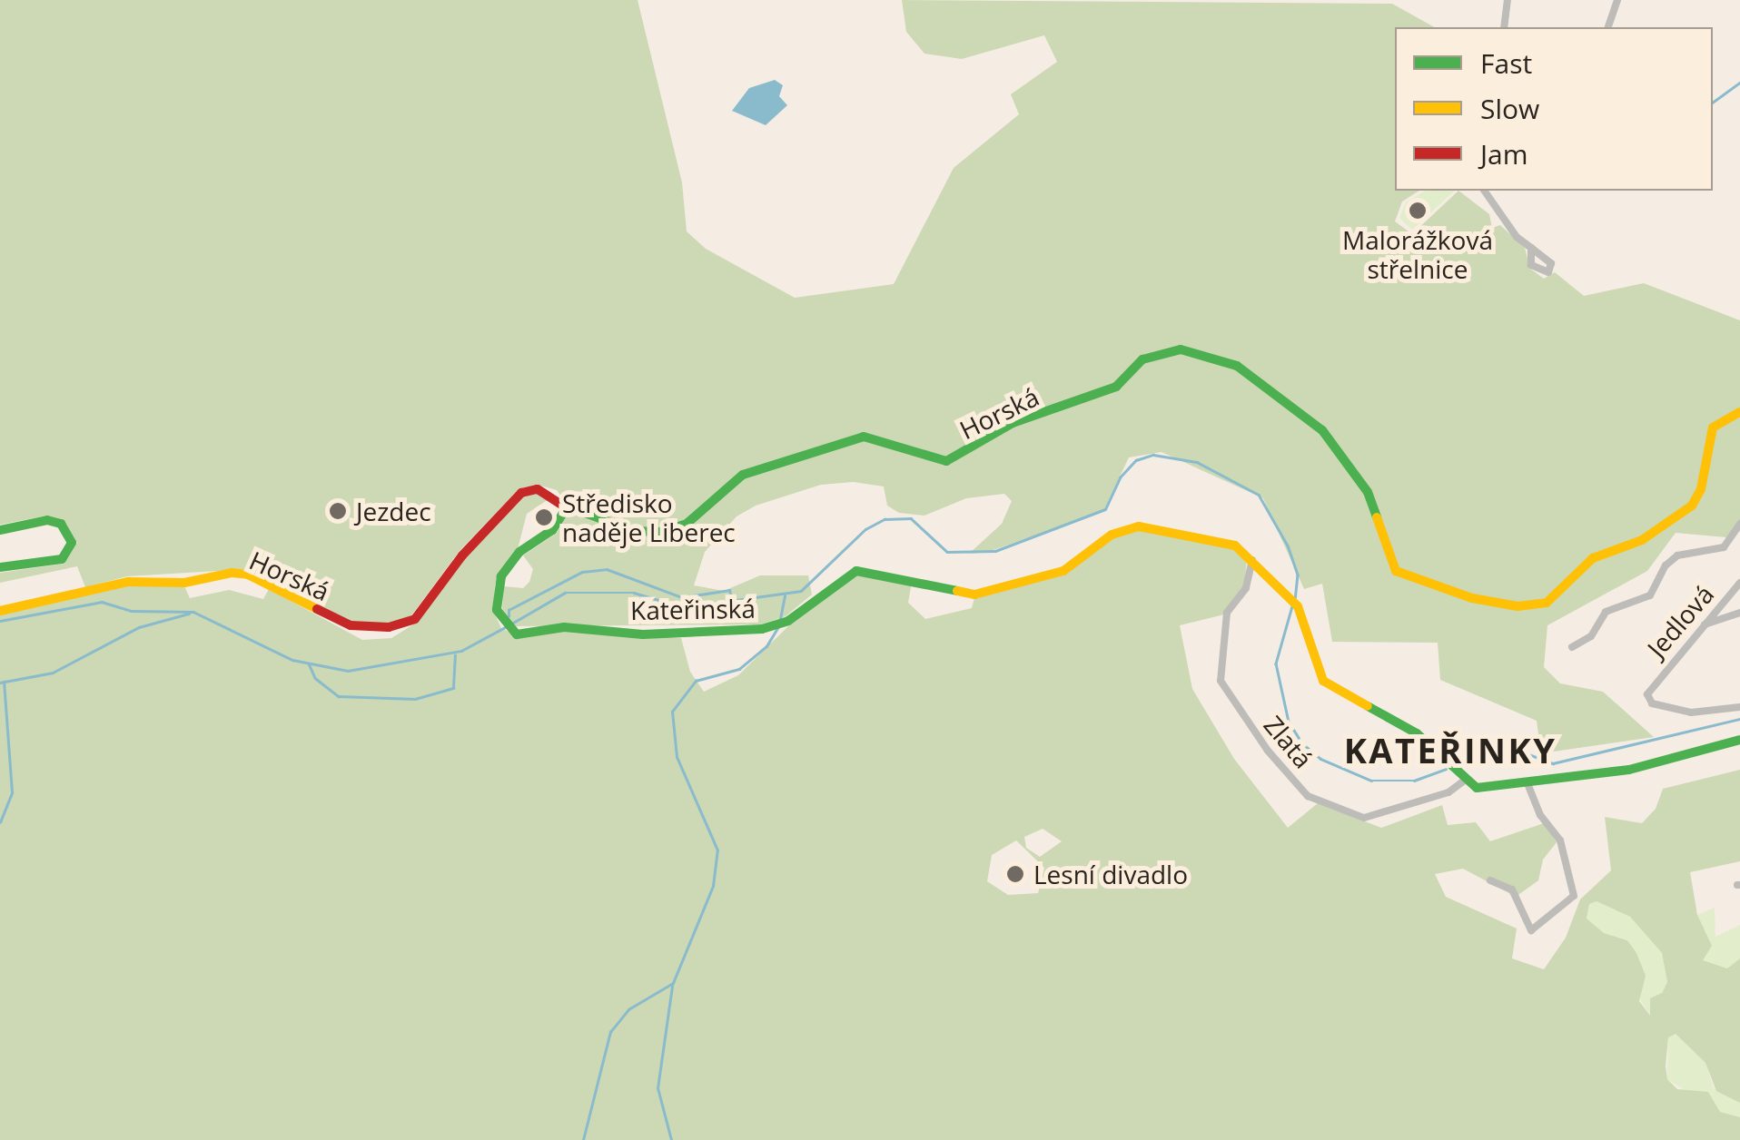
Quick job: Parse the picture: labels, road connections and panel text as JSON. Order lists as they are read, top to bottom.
{
  "streets": {
    "street": [
      "Horská",
      "Kateřinská",
      "Jedlová",
      "Zlatá"
    ]
  },
  "crossings": [
    ["Horská", "Kateřinská"],
    ["Kateřinská", "Zlatá"]
  ],
  "districts": ["KATEŘINKY"],
  "places": [
    "Malorážková střelnice",
    "Jezdec",
    "Středisko naděje Liberec",
    "Lesní divadlo"
  ],
  "legend": ["Fast", "Slow", "Jam"]
}
